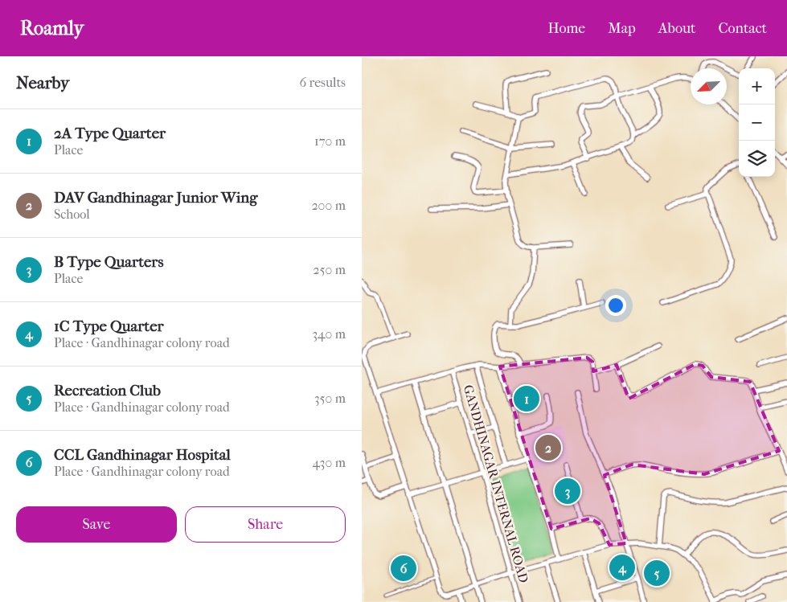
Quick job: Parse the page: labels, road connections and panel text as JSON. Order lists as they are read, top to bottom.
{
  "streets": {
    "street": ["GANDHINAGAR INTERNAL ROAD"]
  },
  "north": "bottom left",
  "page": {
    "header": "Roamly",
    "nav": [
      "Home",
      "Map",
      "About",
      "Contact"
    ],
    "heading": ["Nearby", "6 results"],
    "map_buttons": ["+", "−"],
    "list": [
      {
        "mark": "1",
        "name": "2A Type Quarter",
        "note": "Place",
        "value": "170 m"
      },
      {
        "mark": "2",
        "name": "DAV Gandhinagar Junior Wing",
        "note": "School",
        "value": "200 m"
      },
      {
        "mark": "3",
        "name": "B Type Quarters",
        "note": "Place",
        "value": "250 m"
      },
      {
        "mark": "4",
        "name": "1C Type Quarter",
        "note": "Place · Gandhinagar colony road",
        "value": "340 m"
      },
      {
        "mark": "5",
        "name": "Recreation Club",
        "note": "Place · Gandhinagar colony road",
        "value": "350 m"
      },
      {
        "mark": "6",
        "name": "CCL Gandhinagar Hospital",
        "note": "Place · Gandhinagar colony road",
        "value": "430 m"
      }
    ],
    "pins": [
      "1",
      "2",
      "3",
      "4",
      "6",
      "5"
    ],
    "buttons": ["Save", "Share"]
  }
}
